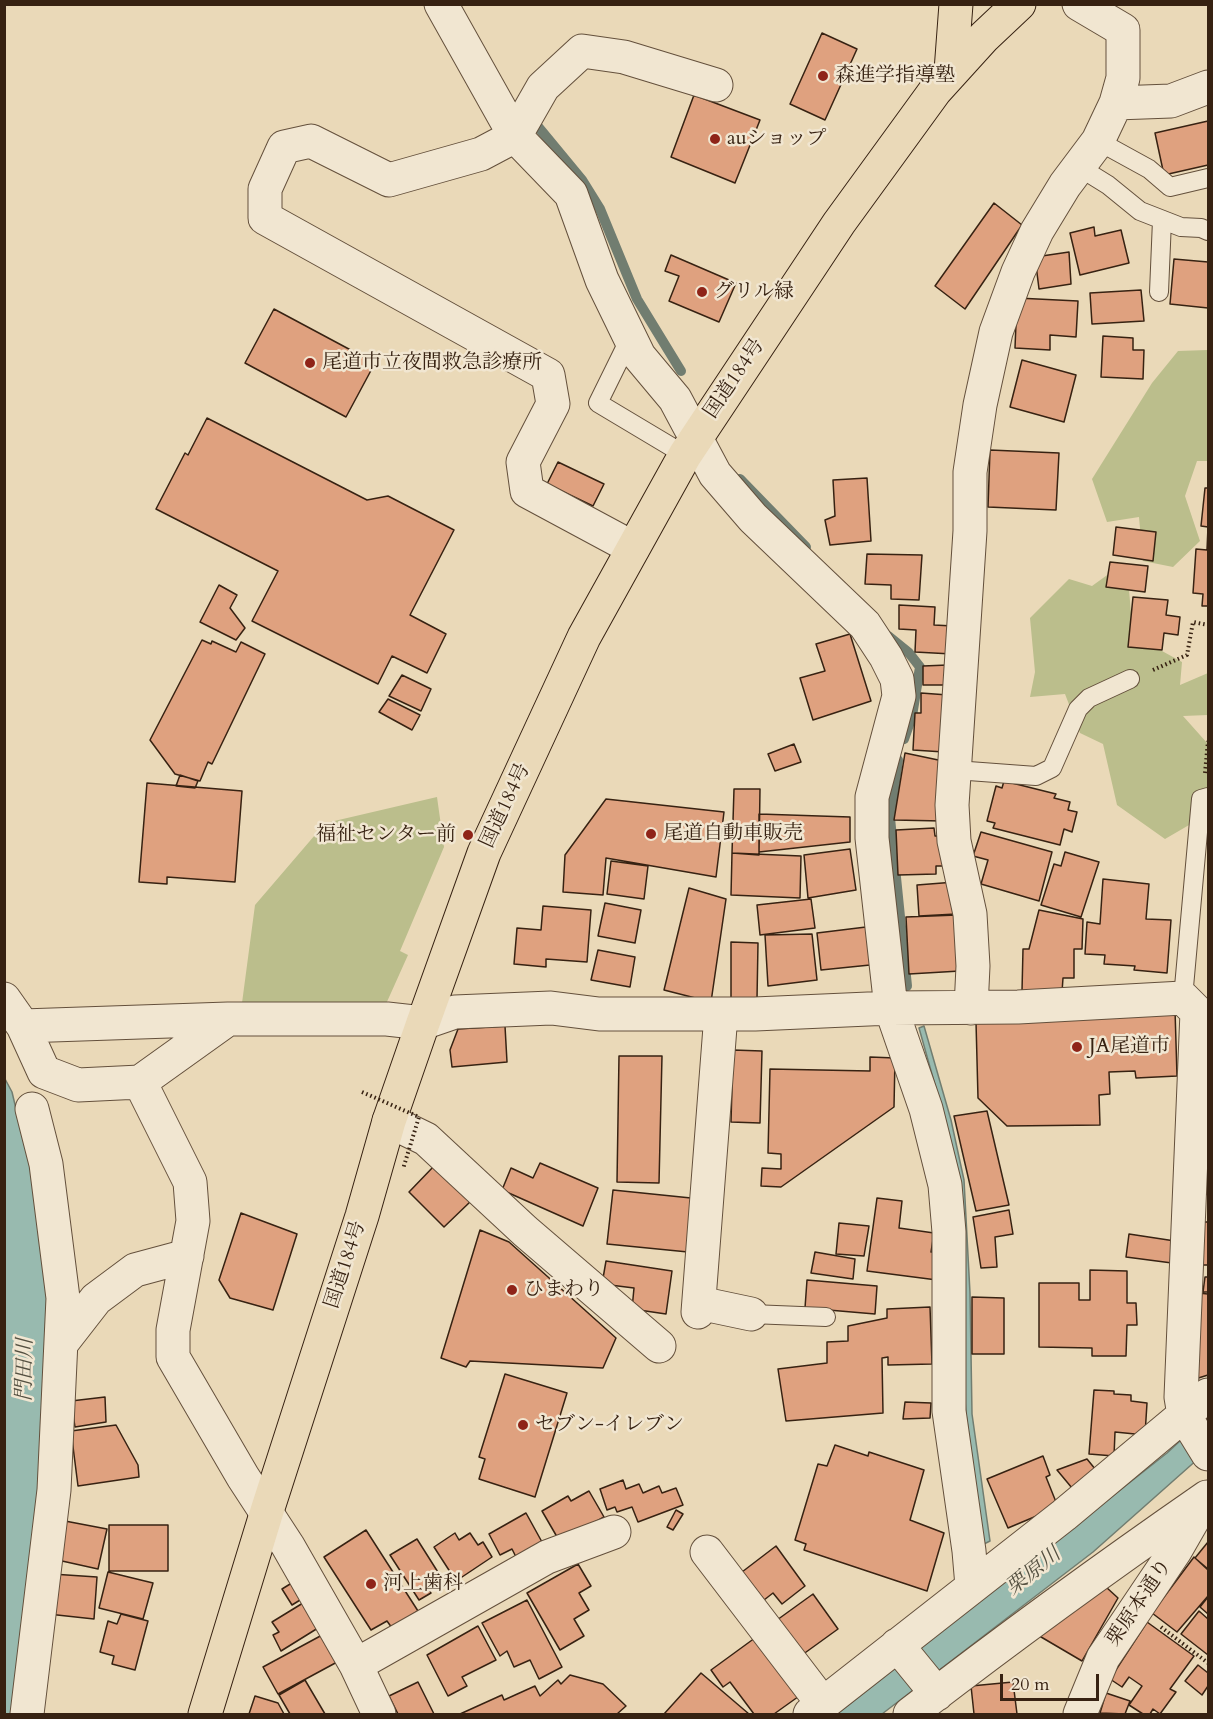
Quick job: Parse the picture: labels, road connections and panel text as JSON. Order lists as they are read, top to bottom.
{
  "streets": {
    "highway": ["国道184号"],
    "street": ["栗原本通り"]
  },
  "water": ["門田川", "栗原川"],
  "places": [
    "森進学指導塾",
    "auショップ",
    "グリル緑",
    "尾道市立夜間救急診療所",
    "尾道自動車販売",
    "福祉センター前",
    "JA尾道市",
    "ひまわり",
    "セブン-イレブン",
    "河上歯科"
  ],
  "scale_bar": "20 m"
}
